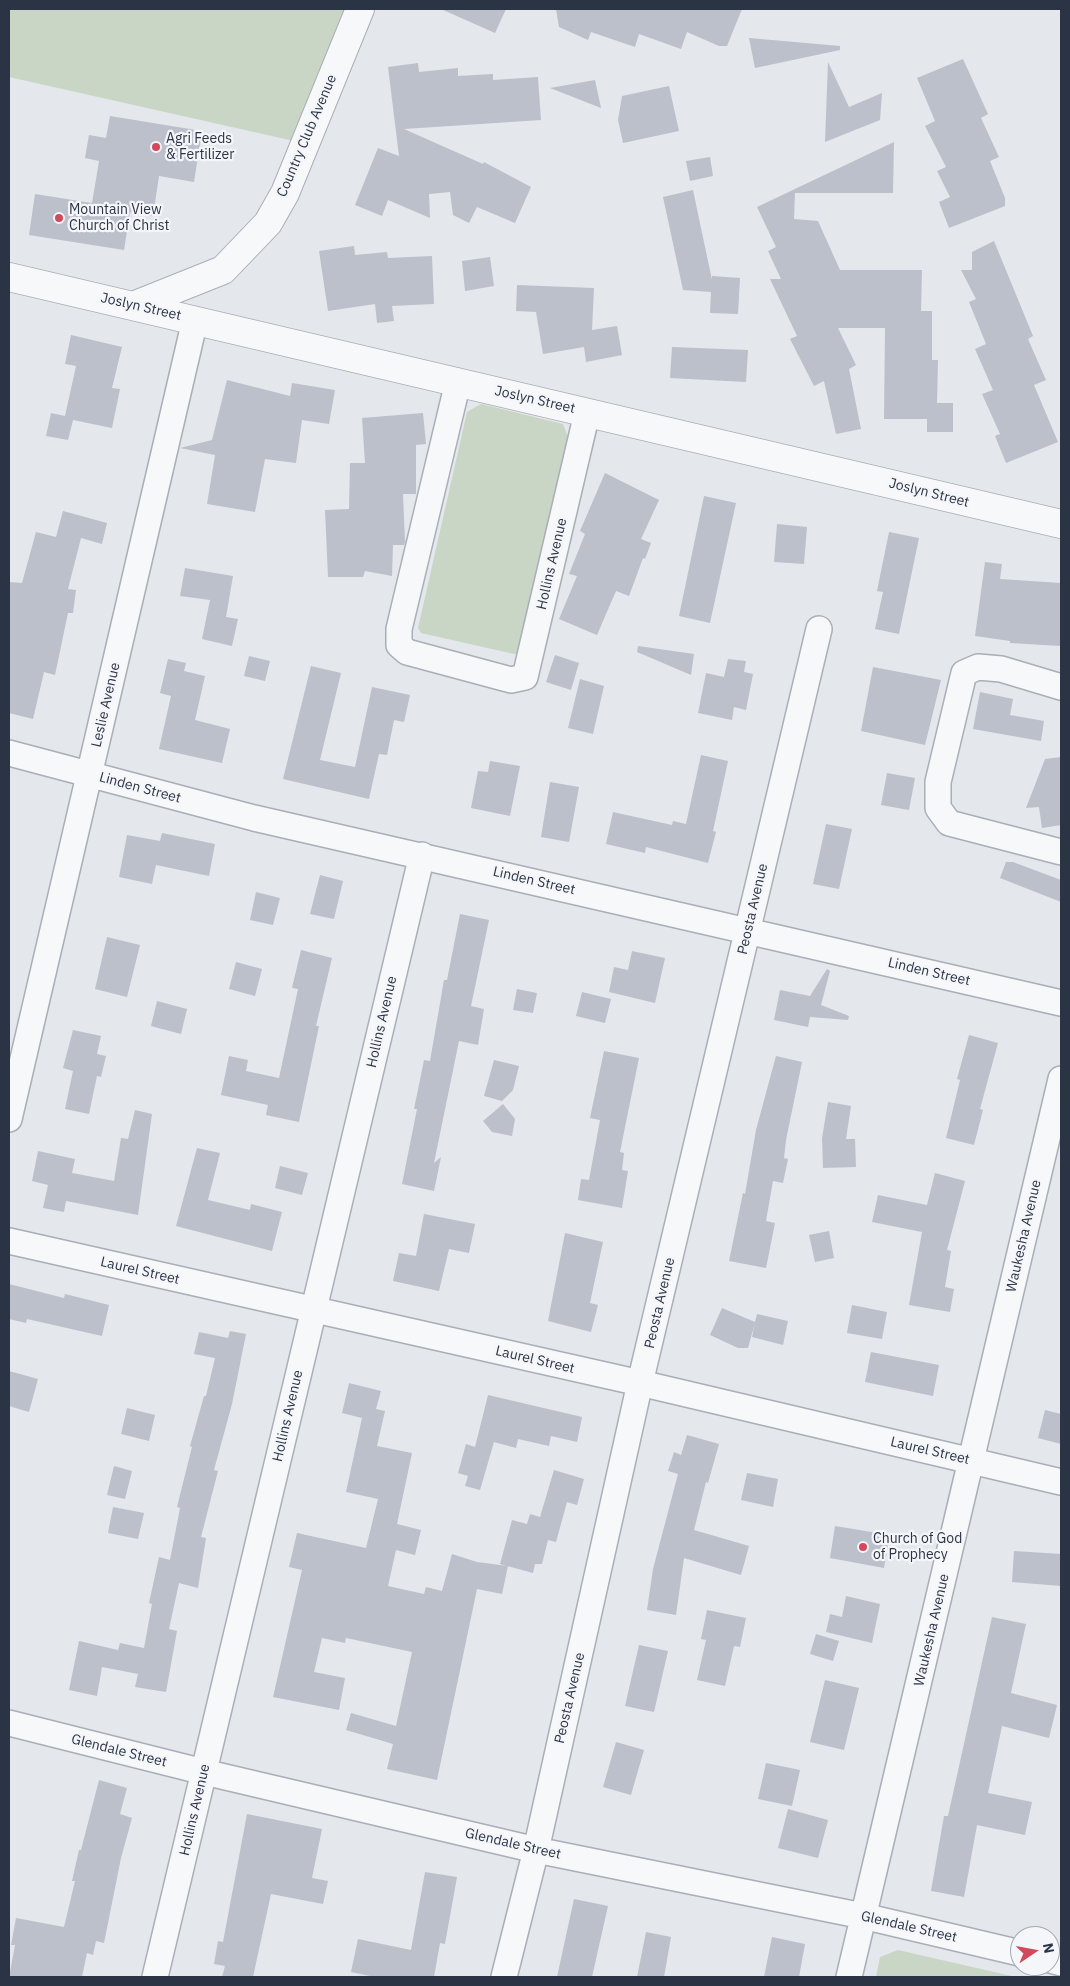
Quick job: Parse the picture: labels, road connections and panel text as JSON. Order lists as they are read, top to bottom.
{
  "streets": {
    "street": [
      "Country Club Avenue",
      "Joslyn Street",
      "Hollins Avenue",
      "Leslie Avenue",
      "Linden Street",
      "Peosta Avenue",
      "Waukesha Avenue",
      "Laurel Street",
      "Glendale Street"
    ]
  },
  "crossings": [
    ["Country Club Avenue", "Joslyn Street"],
    ["Joslyn Street", "Hollins Avenue"],
    ["Joslyn Street", "Leslie Avenue"],
    ["Hollins Avenue", "Linden Street"],
    ["Hollins Avenue", "Laurel Street"],
    ["Hollins Avenue", "Glendale Street"],
    ["Leslie Avenue", "Linden Street"],
    ["Linden Street", "Peosta Avenue"],
    ["Peosta Avenue", "Laurel Street"],
    ["Peosta Avenue", "Glendale Street"],
    ["Waukesha Avenue", "Laurel Street"],
    ["Waukesha Avenue", "Glendale Street"]
  ],
  "places": ["Agri Feeds & Fertilizer", "Mountain View Church of Christ", "Church of God of Prophecy"],
  "north": "right"
}
